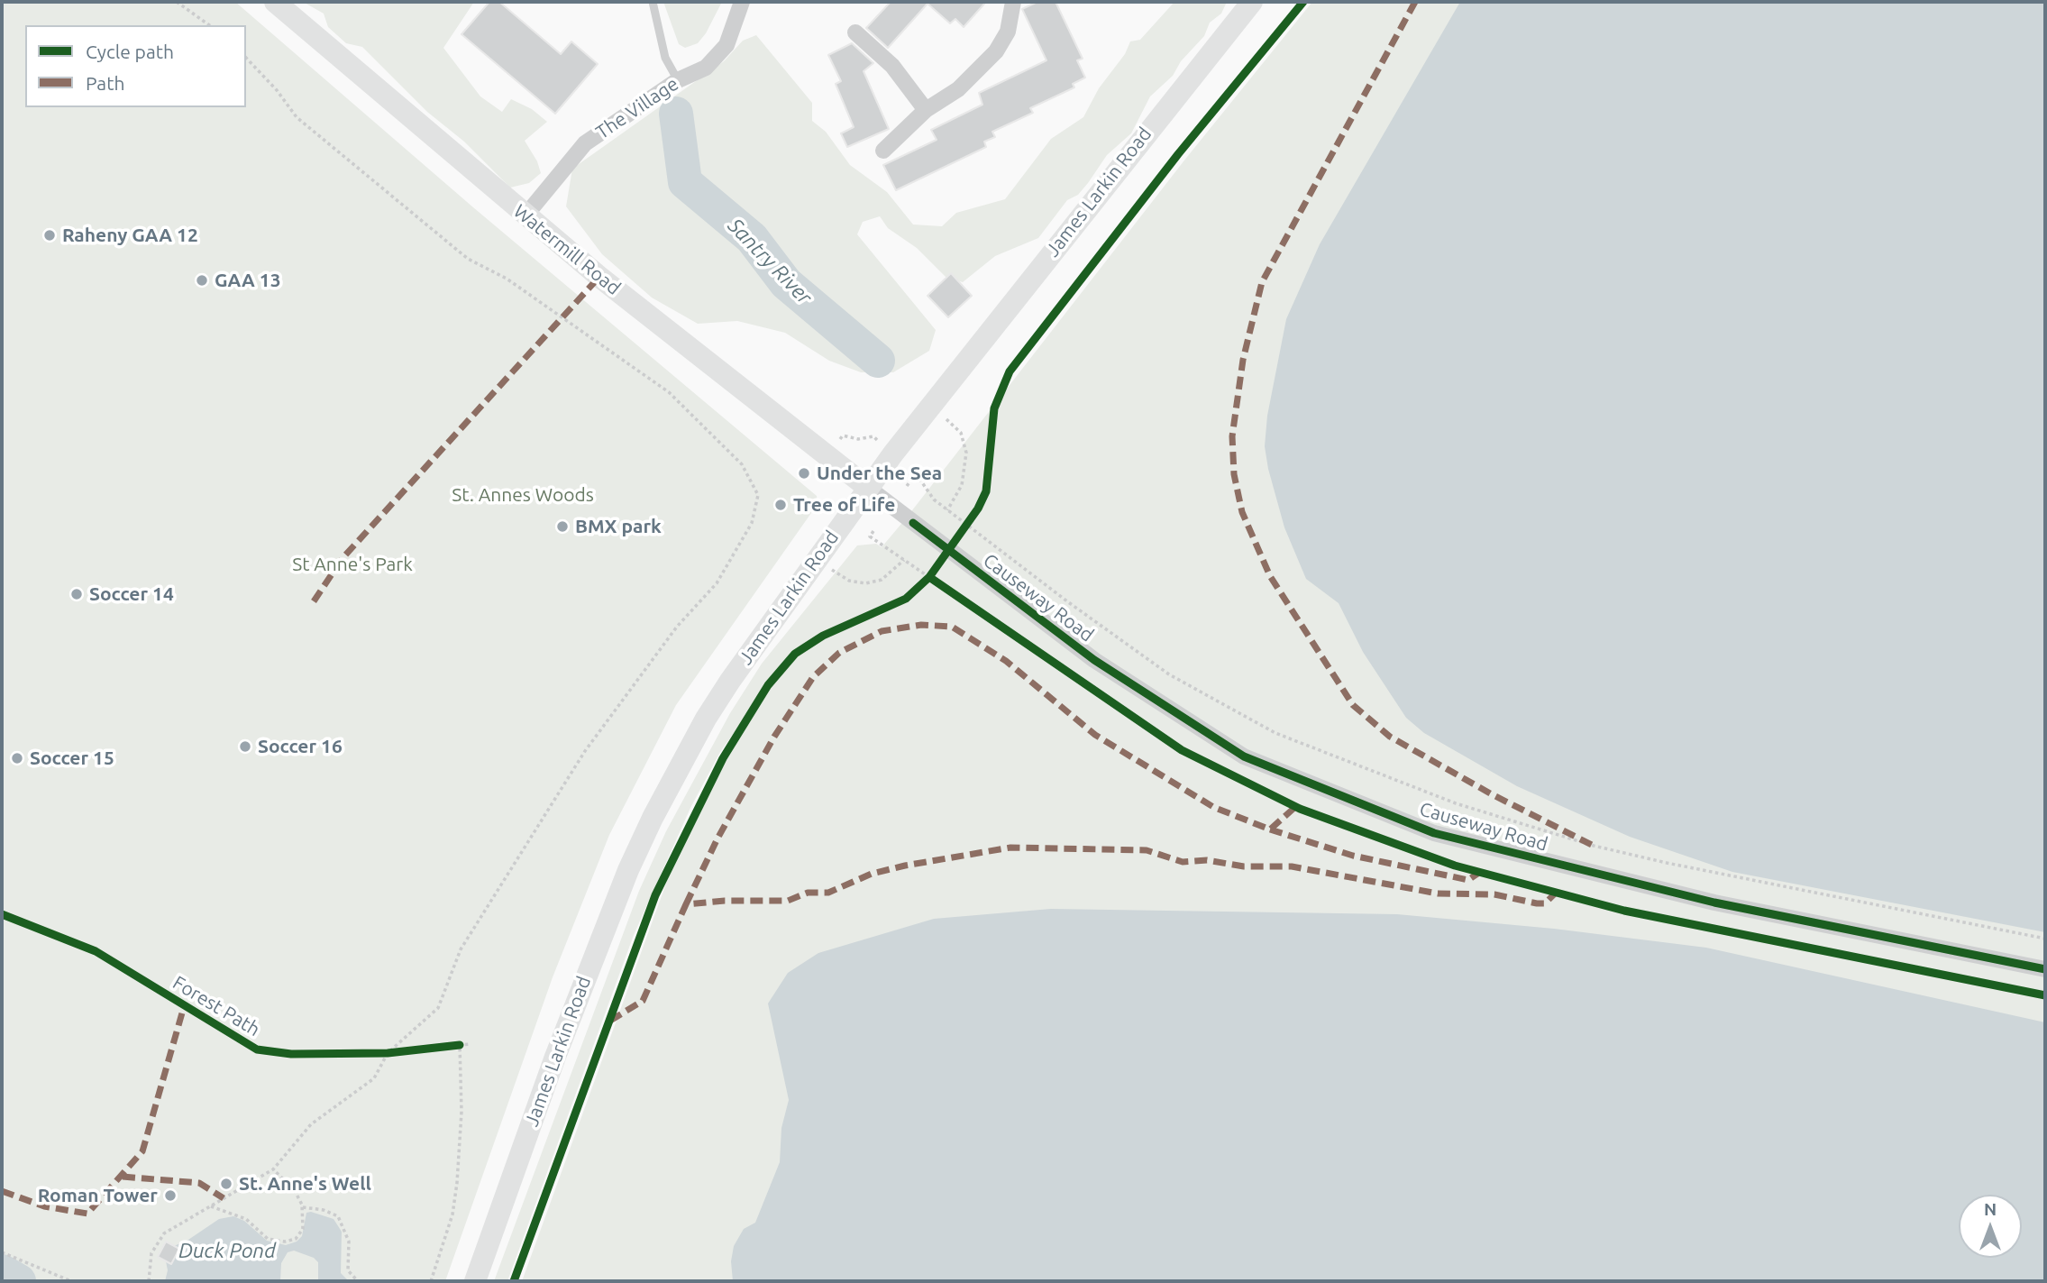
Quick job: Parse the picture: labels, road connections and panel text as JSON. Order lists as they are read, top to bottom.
{
  "streets": {
    "main road": ["James Larkin Road", "Watermill Road"],
    "street": ["The Village", "Causeway Road"],
    "cycle path": ["Forest Path"]
  },
  "crossings": [
    ["The Village", "Watermill Road"],
    ["James Larkin Road", "Watermill Road"],
    ["James Larkin Road", "Causeway Road"],
    ["Watermill Road", "Causeway Road"]
  ],
  "water": ["Santry River", "Duck Pond"],
  "parks": ["St. Annes Woods", "St Anne's Park"],
  "places": [
    "Raheny GAA 12",
    "GAA 13",
    "Under the Sea",
    "Tree of Life",
    "BMX park",
    "Soccer 14",
    "Soccer 16",
    "Soccer 15",
    "St. Anne's Well",
    "Roman Tower"
  ],
  "legend": ["Cycle path", "Path"],
  "north": "top"
}
